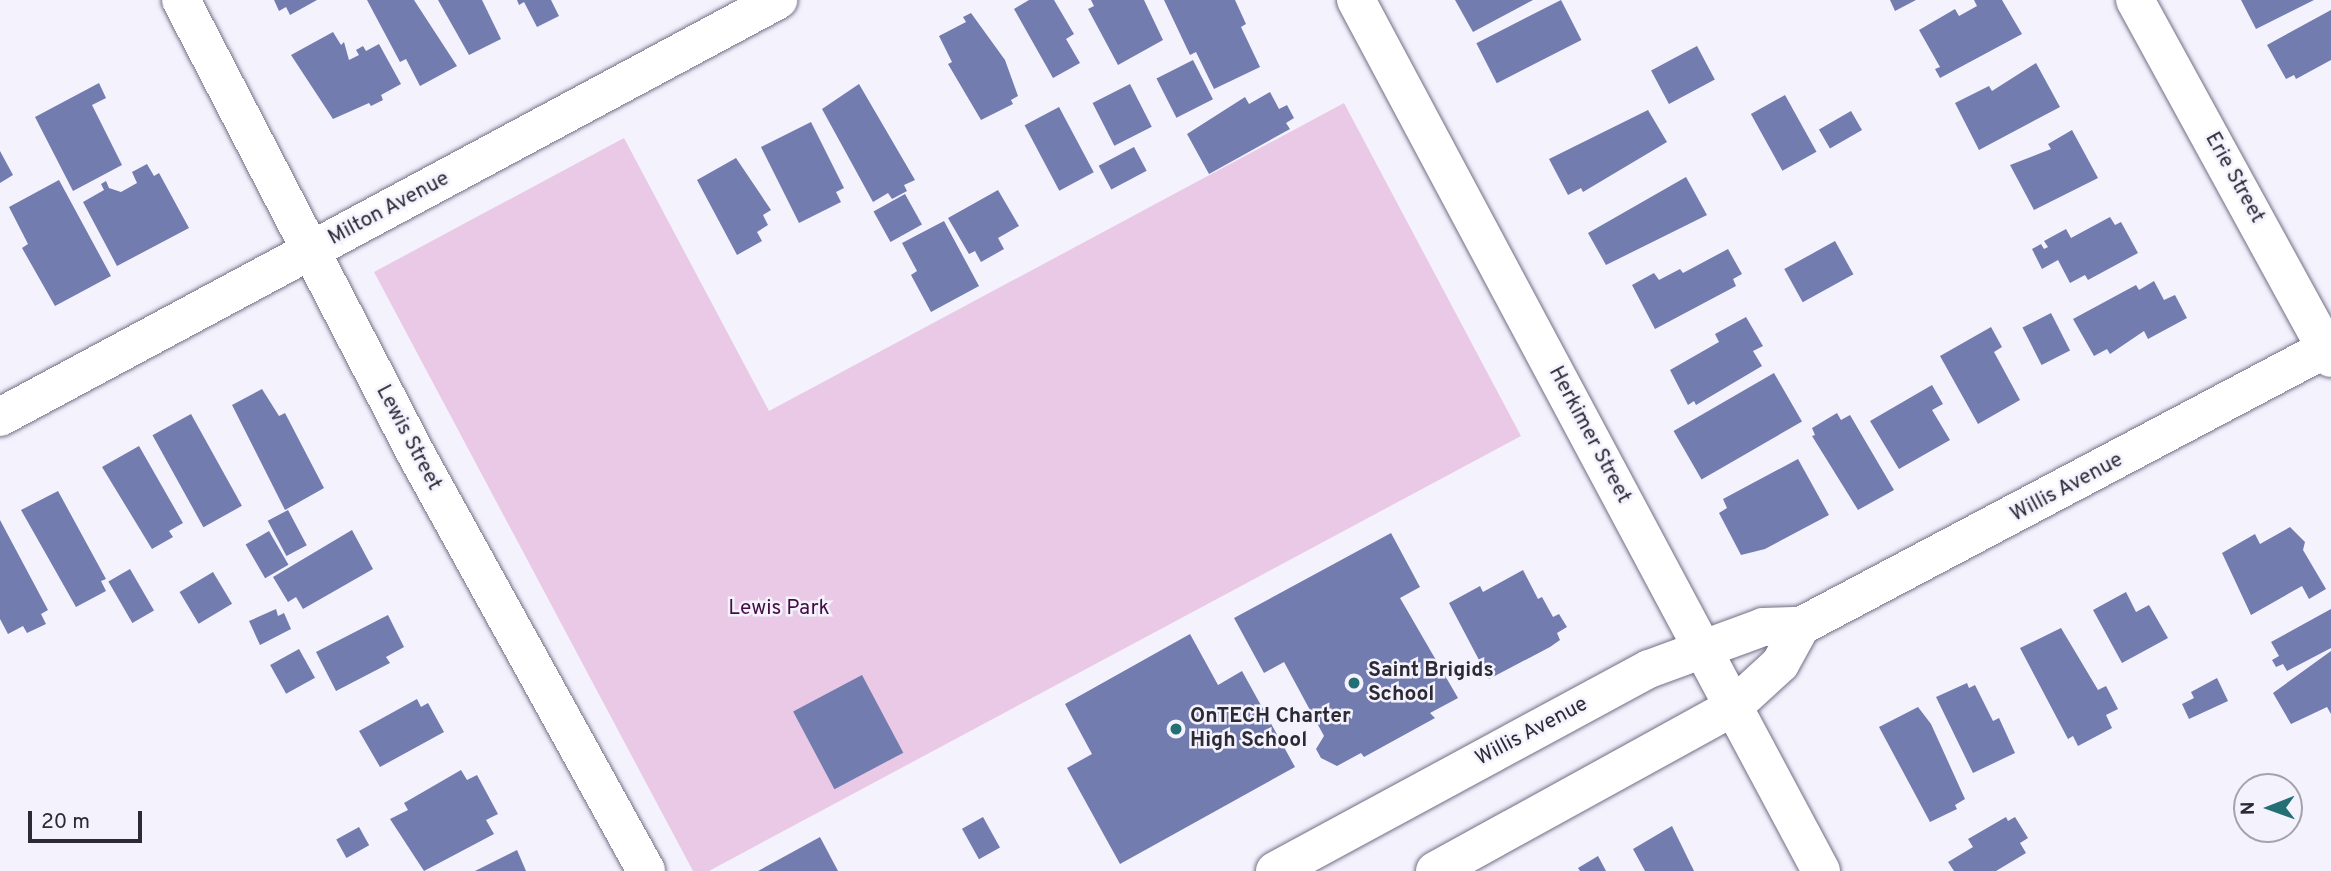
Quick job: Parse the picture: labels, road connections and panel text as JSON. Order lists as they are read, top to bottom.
{
  "streets": {
    "street": [
      "Erie Street",
      "Milton Avenue",
      "Herkimer Street",
      "Lewis Street",
      "Willis Avenue"
    ]
  },
  "crossings": [
    ["Erie Street", "Willis Avenue"],
    ["Milton Avenue", "Lewis Street"],
    ["Herkimer Street", "Willis Avenue"]
  ],
  "parks": ["Lewis Park"],
  "places": ["Saint Brigids School", "OnTECH Charter High School"],
  "scale_bar": "20 m",
  "north": "left"
}
